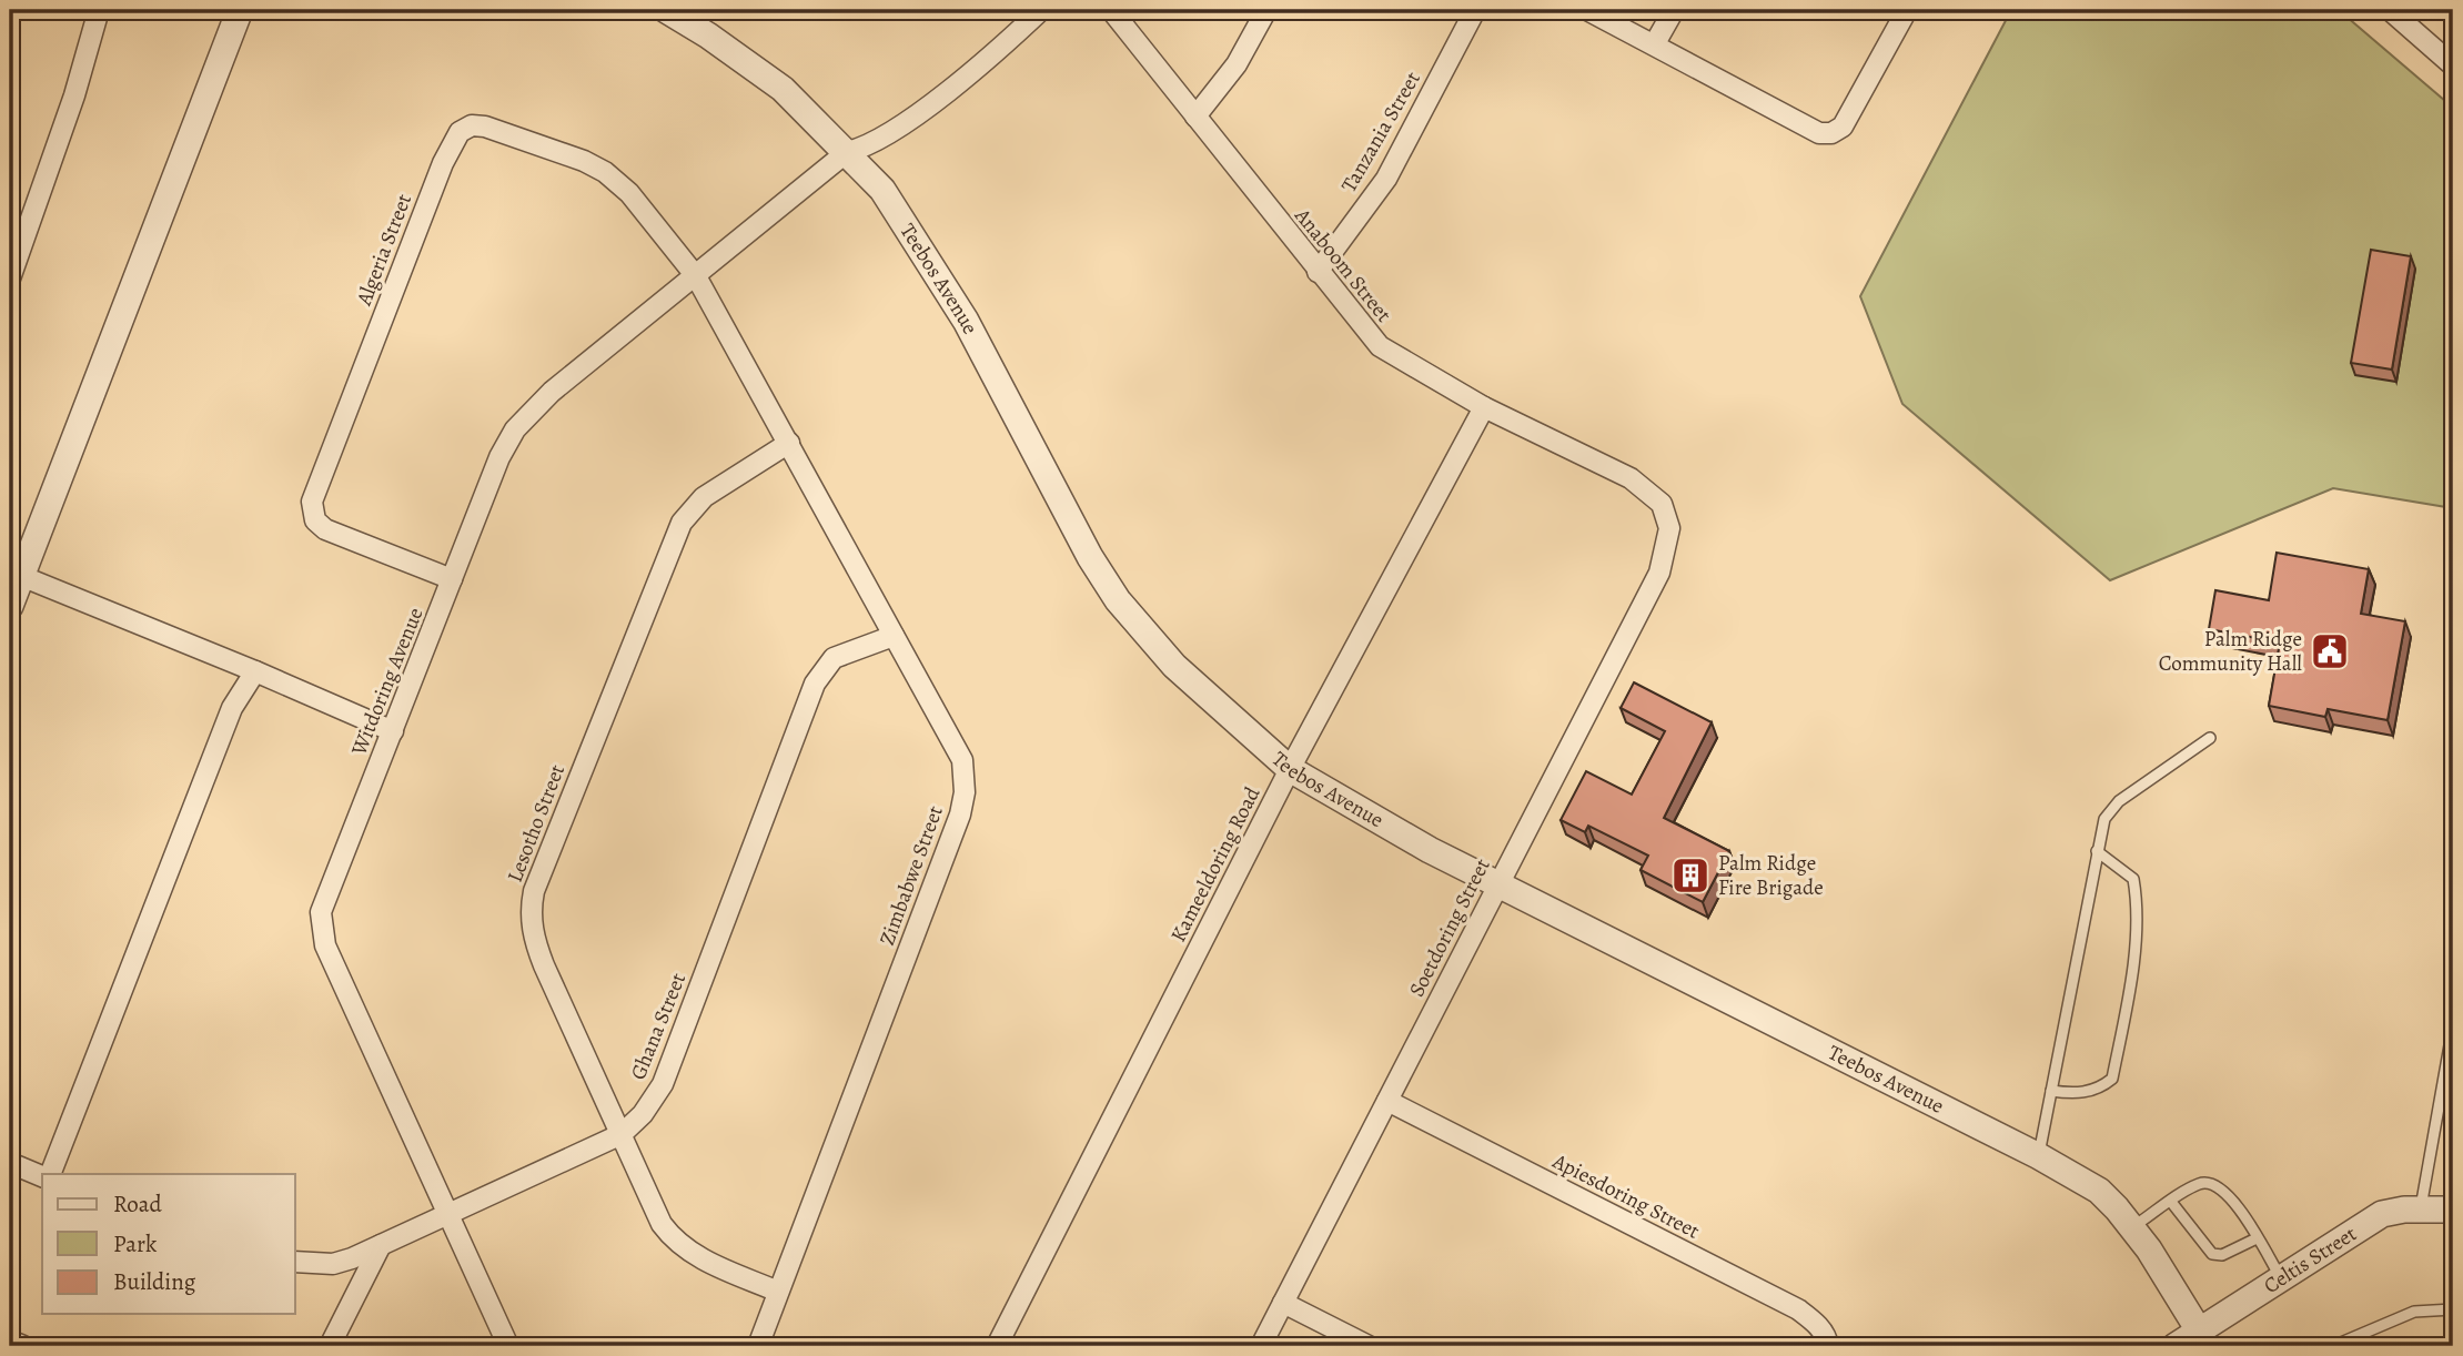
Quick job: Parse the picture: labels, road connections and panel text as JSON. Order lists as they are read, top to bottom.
{
  "streets": {
    "street": [
      "Tanzania Street",
      "Algeria Street",
      "Anaboom Street",
      "Teebos Avenue",
      "Witdoring Avenue",
      "Lesotho Street",
      "Kameeldoring Road",
      "Zimbabwe Street",
      "Soetdoring Street",
      "Ghana Street",
      "Apiesdoring Street",
      "Celtis Street"
    ]
  },
  "crossings": [
    ["Tanzania Street", "Anaboom Street"],
    ["Algeria Street", "Witdoring Avenue"],
    ["Algeria Street", "Zimbabwe Street"],
    ["Anaboom Street", "Kameeldoring Road"],
    ["Anaboom Street", "Soetdoring Street"],
    ["Teebos Avenue", "Witdoring Avenue"],
    ["Teebos Avenue", "Kameeldoring Road"],
    ["Teebos Avenue", "Soetdoring Street"],
    ["Teebos Avenue", "Celtis Street"],
    ["Witdoring Avenue", "Zimbabwe Street"],
    ["Witdoring Avenue", "Ghana Street"],
    ["Lesotho Street", "Zimbabwe Street"],
    ["Lesotho Street", "Ghana Street"],
    ["Zimbabwe Street", "Ghana Street"],
    ["Soetdoring Street", "Apiesdoring Street"]
  ],
  "places": {
    "public building": ["Palm Ridge Community Hall"],
    "building": ["Palm Ridge Fire Brigade"]
  },
  "legend": ["Road", "Park", "Building"]
}
